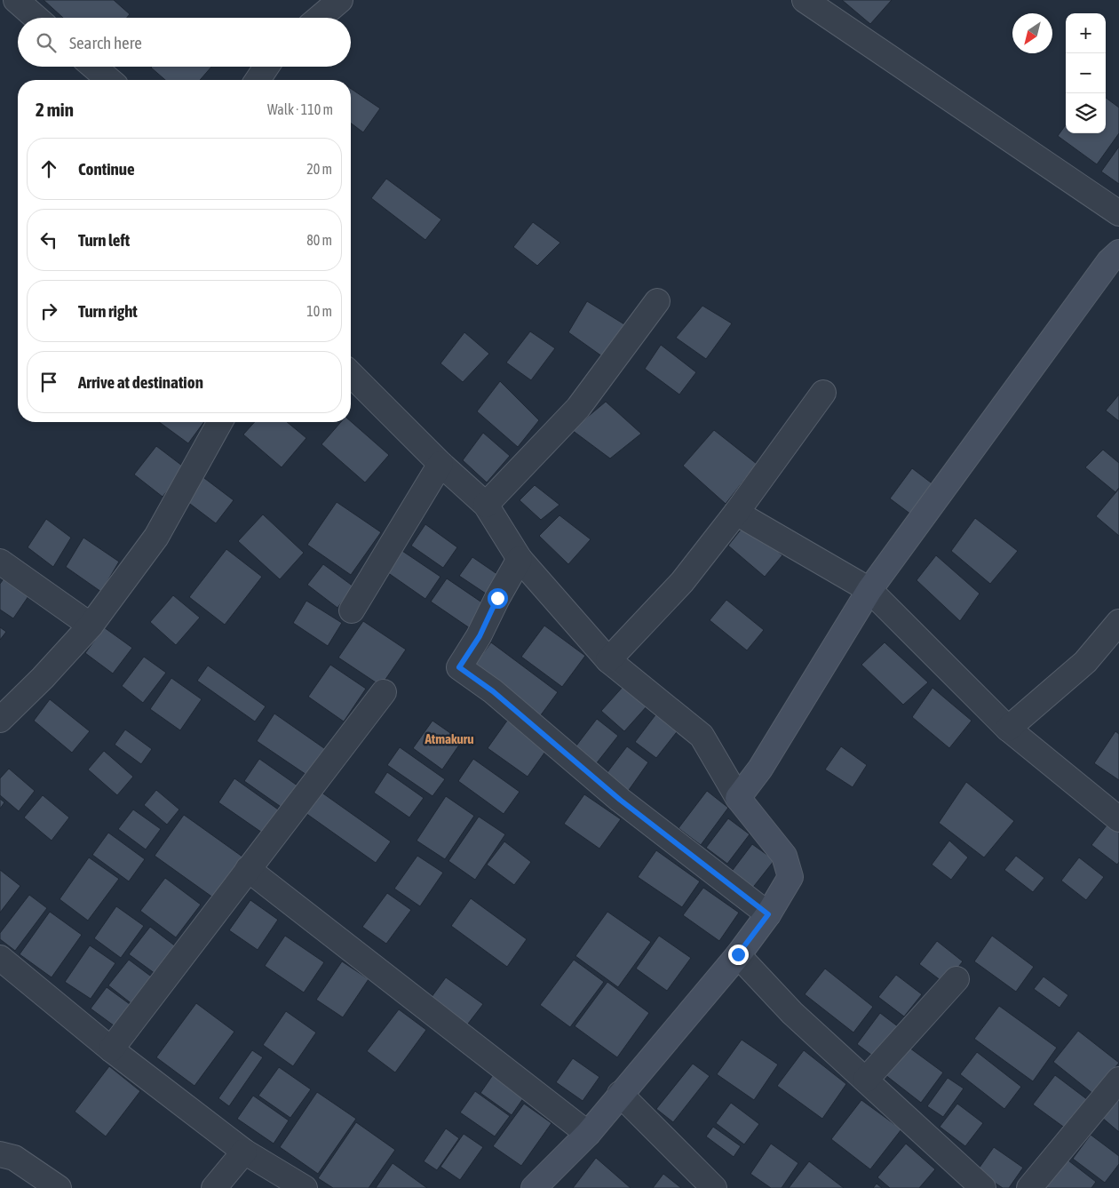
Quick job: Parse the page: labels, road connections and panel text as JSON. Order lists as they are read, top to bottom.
{
  "districts": ["Atmakuru"],
  "north": "bottom left",
  "page": {
    "map_buttons": ["+", "−"],
    "search": "Search here",
    "heading": ["2 min", "Walk · 110 m"],
    "list": [
      ["Continue", "20 m"],
      ["Turn left", "80 m"],
      ["Turn right", "10 m"],
      "Arrive at destination"
    ]
  }
}
